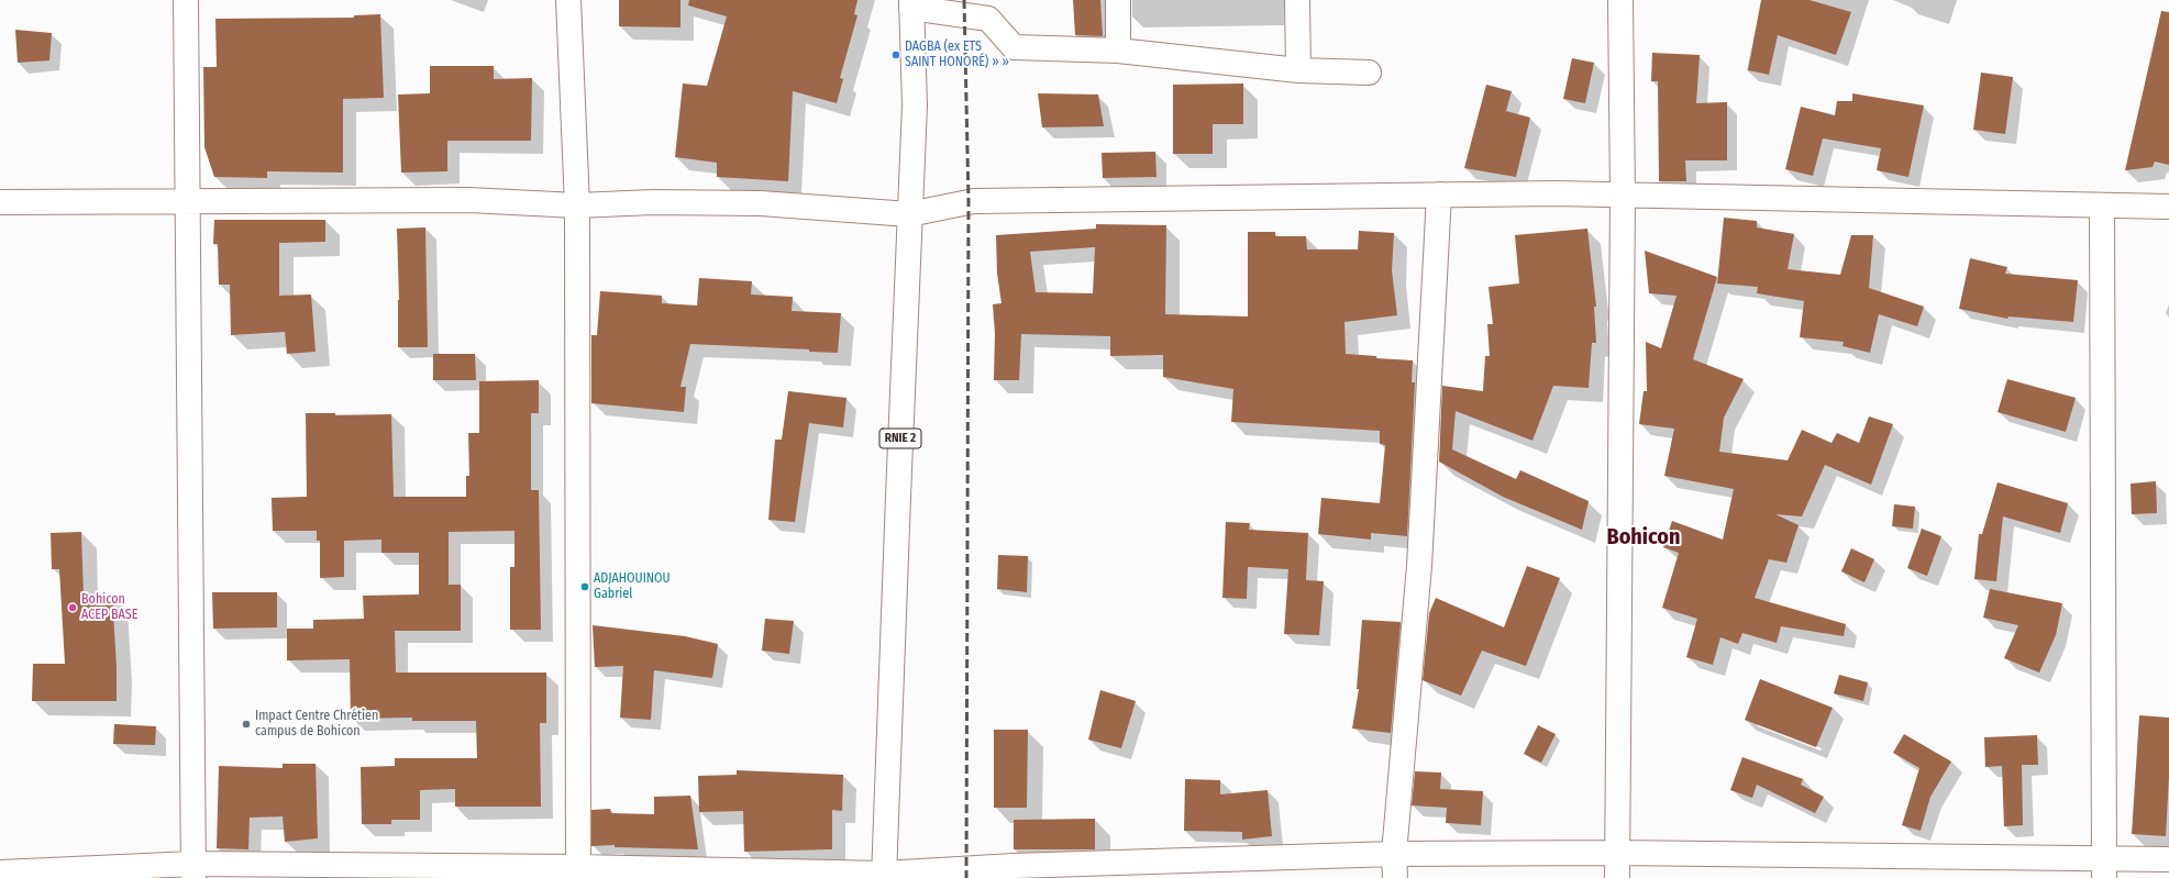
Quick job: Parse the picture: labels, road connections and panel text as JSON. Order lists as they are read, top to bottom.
{
  "streets": {
    "main road": ["RNIE 2"]
  },
  "districts": ["Bohicon"],
  "places": [
    "DAGBA (ex ETS SAINT HONORÉ) » »",
    "ADJAHOUINOU Gabriel",
    "Bohicon ACEP BASE",
    "Impact Centre Chrétien campus de Bohicon"
  ]
}
